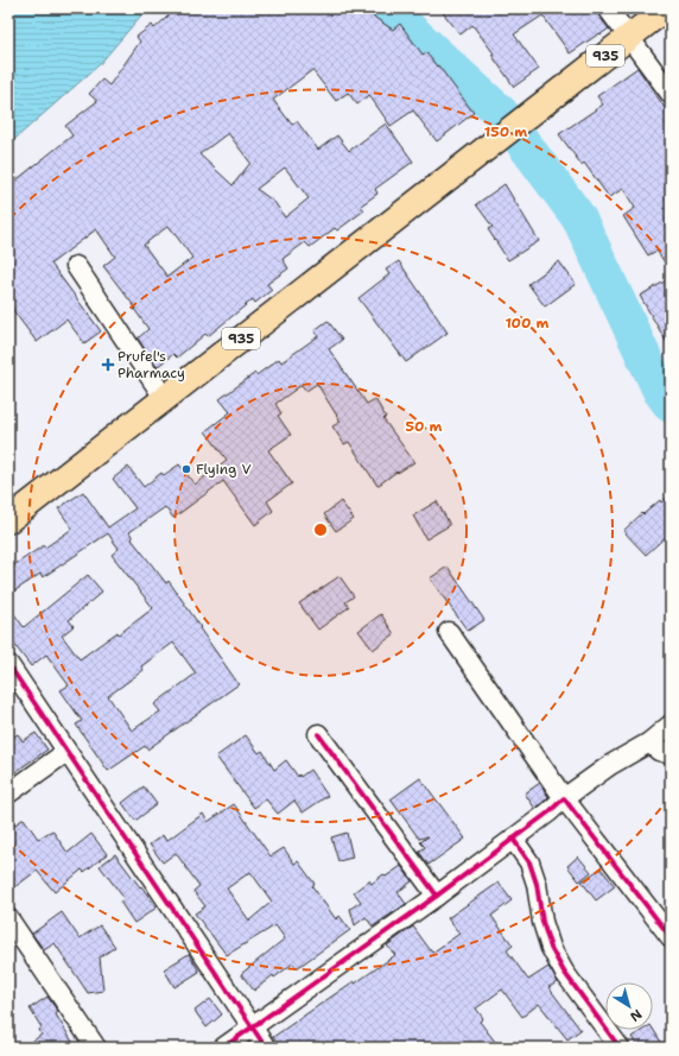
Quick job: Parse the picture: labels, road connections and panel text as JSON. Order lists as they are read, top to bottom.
{
  "streets": {
    "main road": ["935"]
  },
  "places": {
    "health": ["Prufel's Pharmacy"],
    "other": ["Flying V"]
  },
  "north": "bottom right",
  "rings": ["150 m", "100 m", "50 m"]
}
